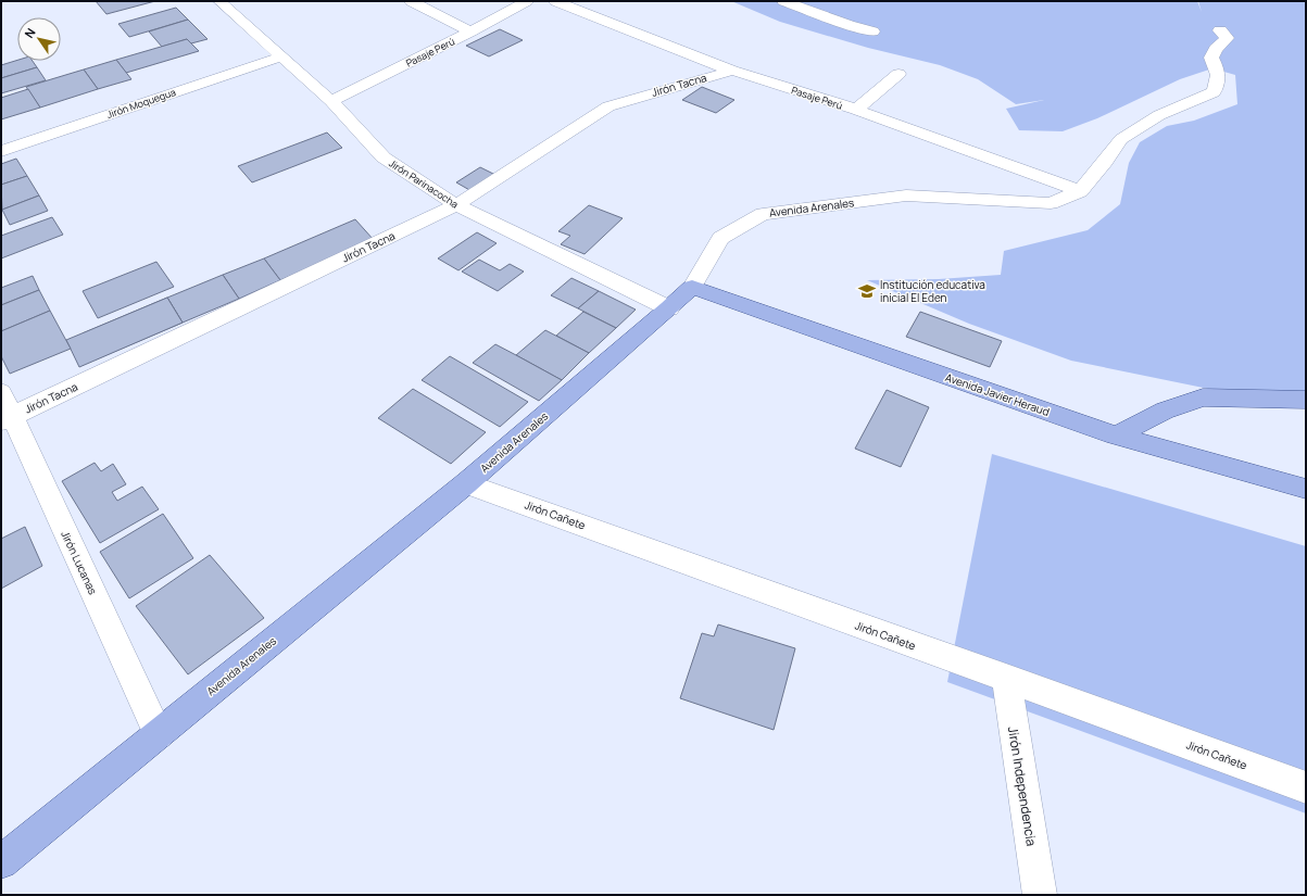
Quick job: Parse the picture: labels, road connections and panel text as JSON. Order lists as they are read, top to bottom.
{
  "streets": {
    "main road": ["Avenida Arenales", "Avenida Javier Heraud"],
    "street": [
      "Pasaje Perú",
      "Jirón Tacna",
      "Jirón Moquegua",
      "Jirón Parinacocha",
      "Jirón Cañete",
      "Jirón Lucanas",
      "Jirón Independencia"
    ]
  },
  "crossings": [
    ["Pasaje Perú", "Jirón Tacna"],
    ["Pasaje Perú", "Jirón Parinacocha"],
    ["Pasaje Perú", "Avenida Arenales"],
    ["Jirón Tacna", "Jirón Parinacocha"],
    ["Jirón Tacna", "Jirón Lucanas"],
    ["Jirón Moquegua", "Jirón Parinacocha"],
    ["Jirón Parinacocha", "Avenida Arenales"],
    ["Avenida Arenales", "Avenida Javier Heraud"],
    ["Avenida Arenales", "Jirón Cañete"],
    ["Avenida Arenales", "Jirón Lucanas"],
    ["Jirón Cañete", "Jirón Independencia"]
  ],
  "places": {
    "school or university": ["Institución educativa inicial El Eden"]
  },
  "north": "top left"
}
